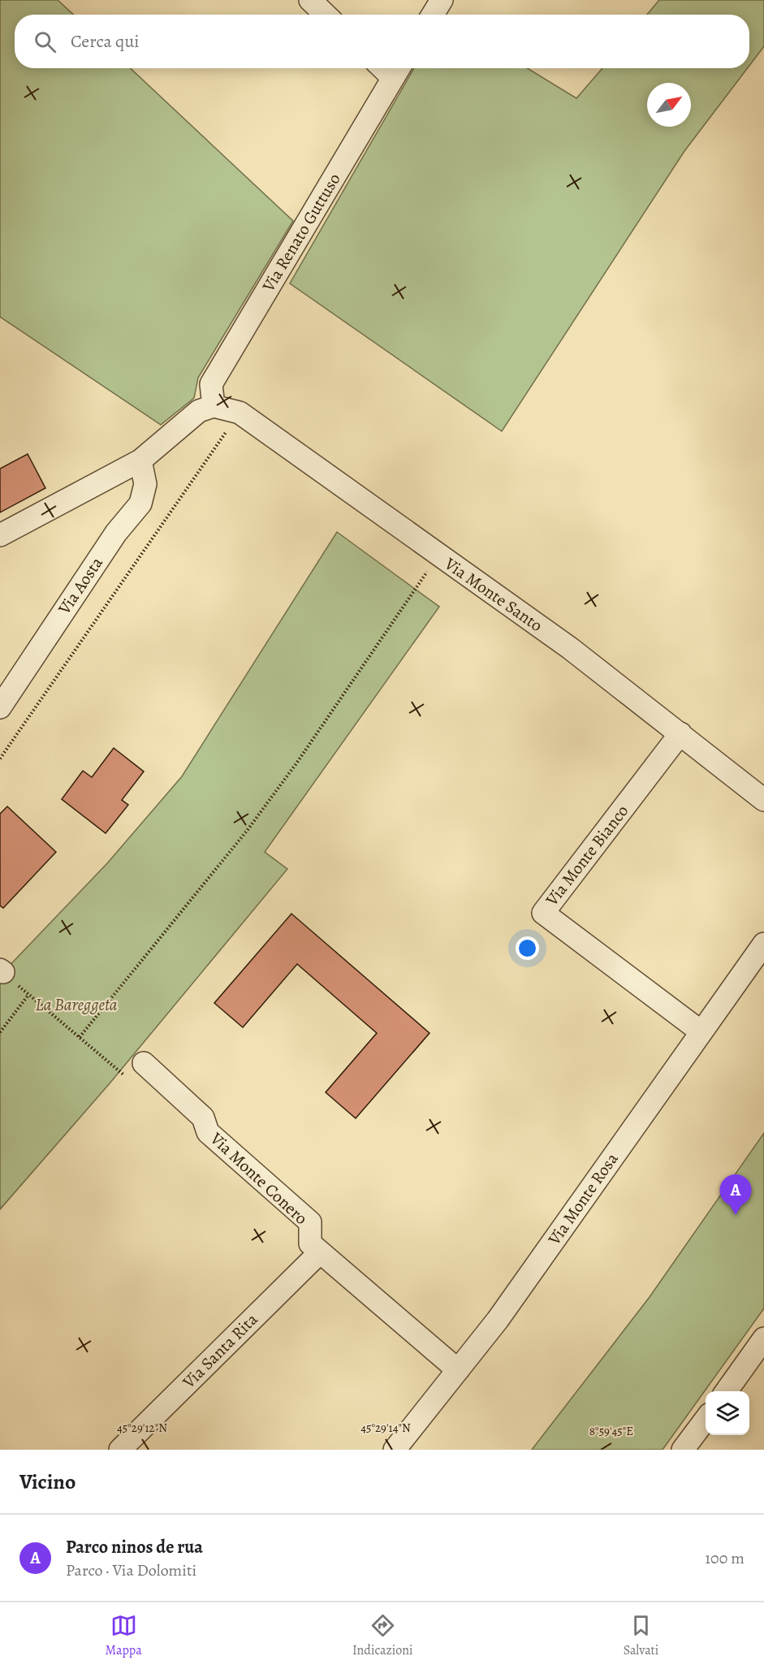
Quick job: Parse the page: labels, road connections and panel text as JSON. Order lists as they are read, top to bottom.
{
  "streets": {
    "street": [
      "Via Renato Guttuso",
      "Via Aosta",
      "Via Monte Santo",
      "Via Monte Bianco",
      "Via Monte Conero",
      "Via Monte Rosa",
      "Via Santa Rita"
    ]
  },
  "crossings": [
    ["Via Renato Guttuso", "Via Monte Santo"],
    ["Via Monte Santo", "Via Monte Bianco"],
    ["Via Monte Bianco", "Via Monte Rosa"],
    ["Via Monte Conero", "Via Monte Rosa"],
    ["Via Monte Conero", "Via Santa Rita"]
  ],
  "parks": ["La Bareggeta"],
  "north": "top right",
  "page": {
    "search": "Cerca qui",
    "pins": "A",
    "heading": "Vicino",
    "list": [
      {
        "mark": "A",
        "name": "Parco ninos de rua",
        "note": "Parco · Via Dolomiti",
        "value": "100 m"
      }
    ],
    "nav": ["Mappa", "Indicazioni", "Salvati"]
  },
  "coordinates": ["45°29'12\"N", "45°29'14\"N", "8°59'45\"E"]
}
